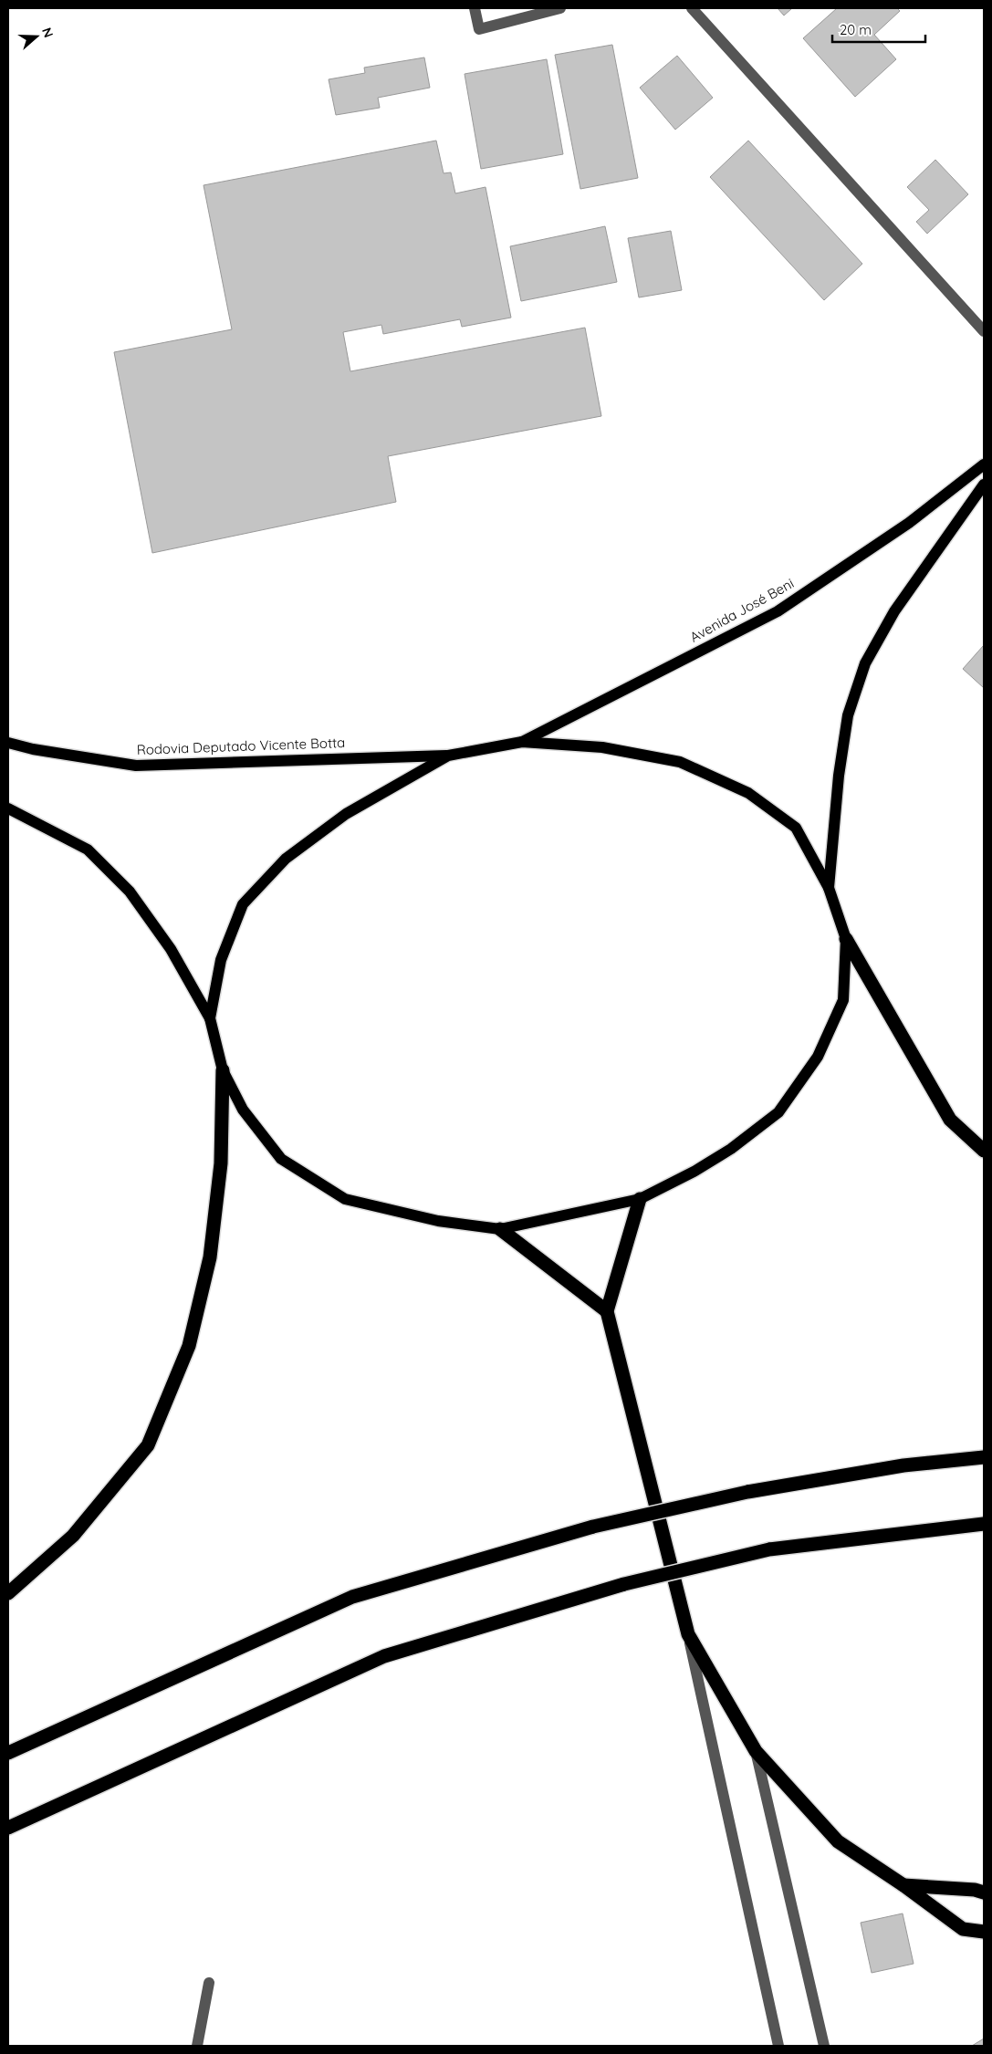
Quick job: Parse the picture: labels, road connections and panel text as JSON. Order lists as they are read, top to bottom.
{
  "streets": {
    "main road": ["Avenida José Beni", "Rodovia Deputado Vicente Botta"]
  },
  "scale_bar": "20 m",
  "north": "right"
}
